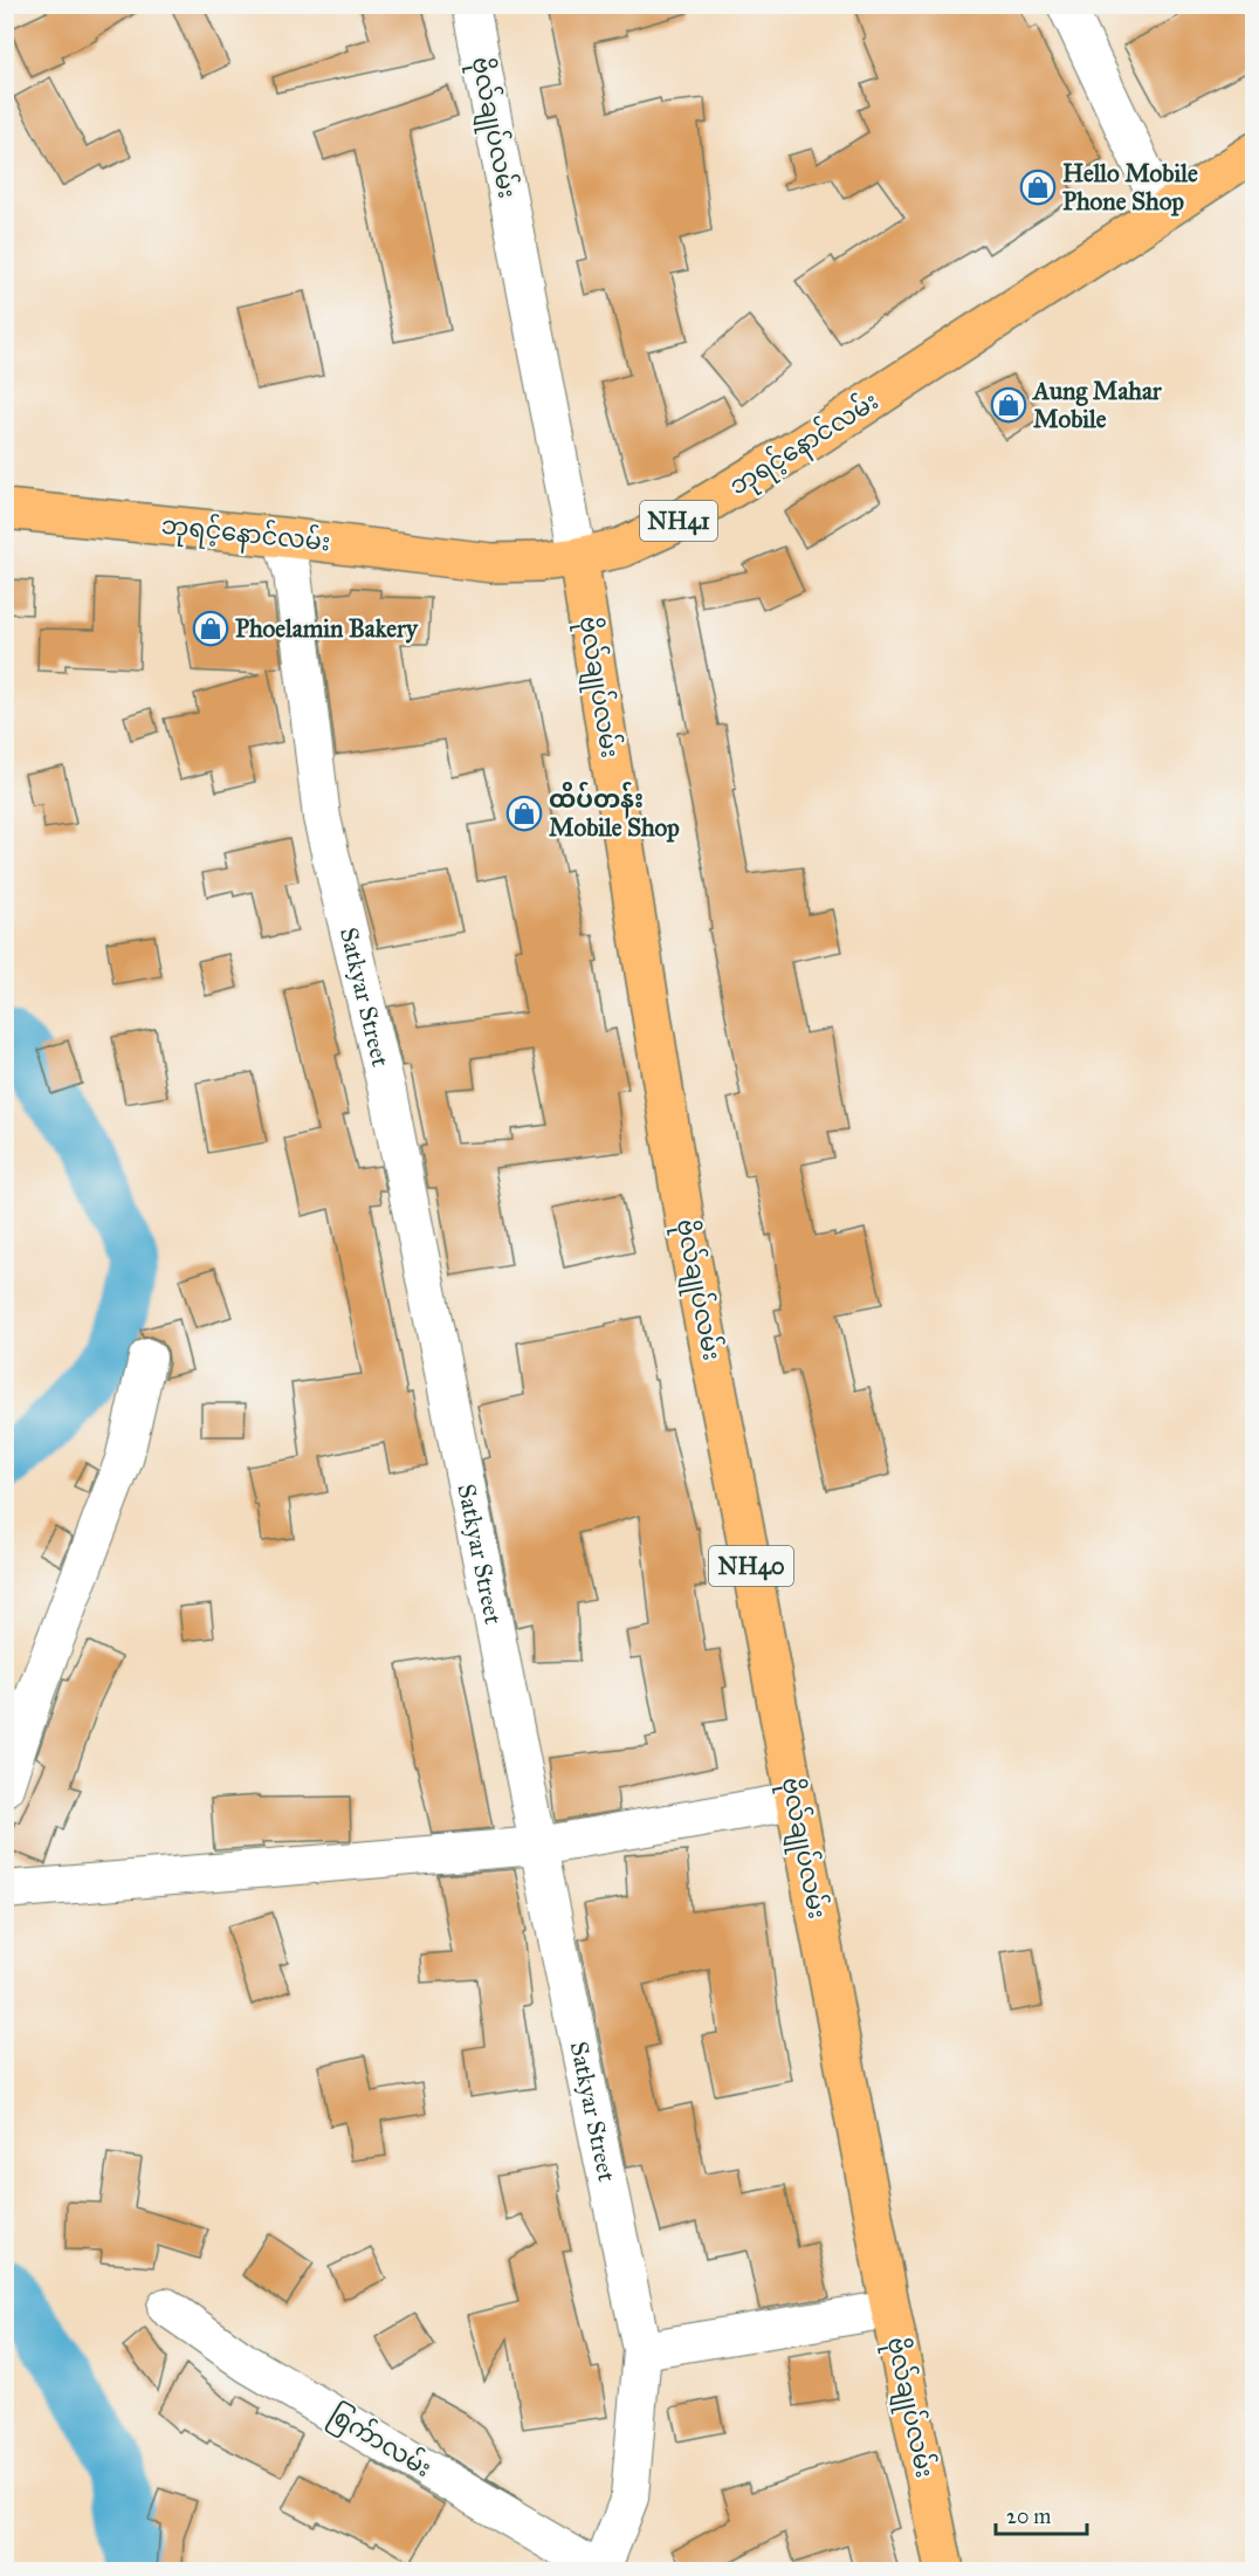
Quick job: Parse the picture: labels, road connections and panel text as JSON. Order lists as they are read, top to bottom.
{
  "streets": {
    "highway": [
      "ဗိုလ်ချုပ်လမ်း",
      "ဘုရင့်နောင်လမ်း",
      "NH41",
      "NH40"
    ],
    "street": ["Satkyar Street", "စြက်ာလမ်း"]
  },
  "crossings": [
    ["ဗိုလ်ချုပ်လမ်း", "ဘုရင့်နောင်လမ်း"],
    ["ဘုရင့်နောင်လမ်း", "Satkyar Street"],
    ["Satkyar Street", "စြက်ာလမ်း"]
  ],
  "places": {
    "shop": [
      "Hello Mobile Phone Shop",
      "Aung Mahar Mobile",
      "Phoelamin Bakery",
      "ထိပ်တန်း Mobile Shop"
    ]
  },
  "scale_bar": "20 m"
}
